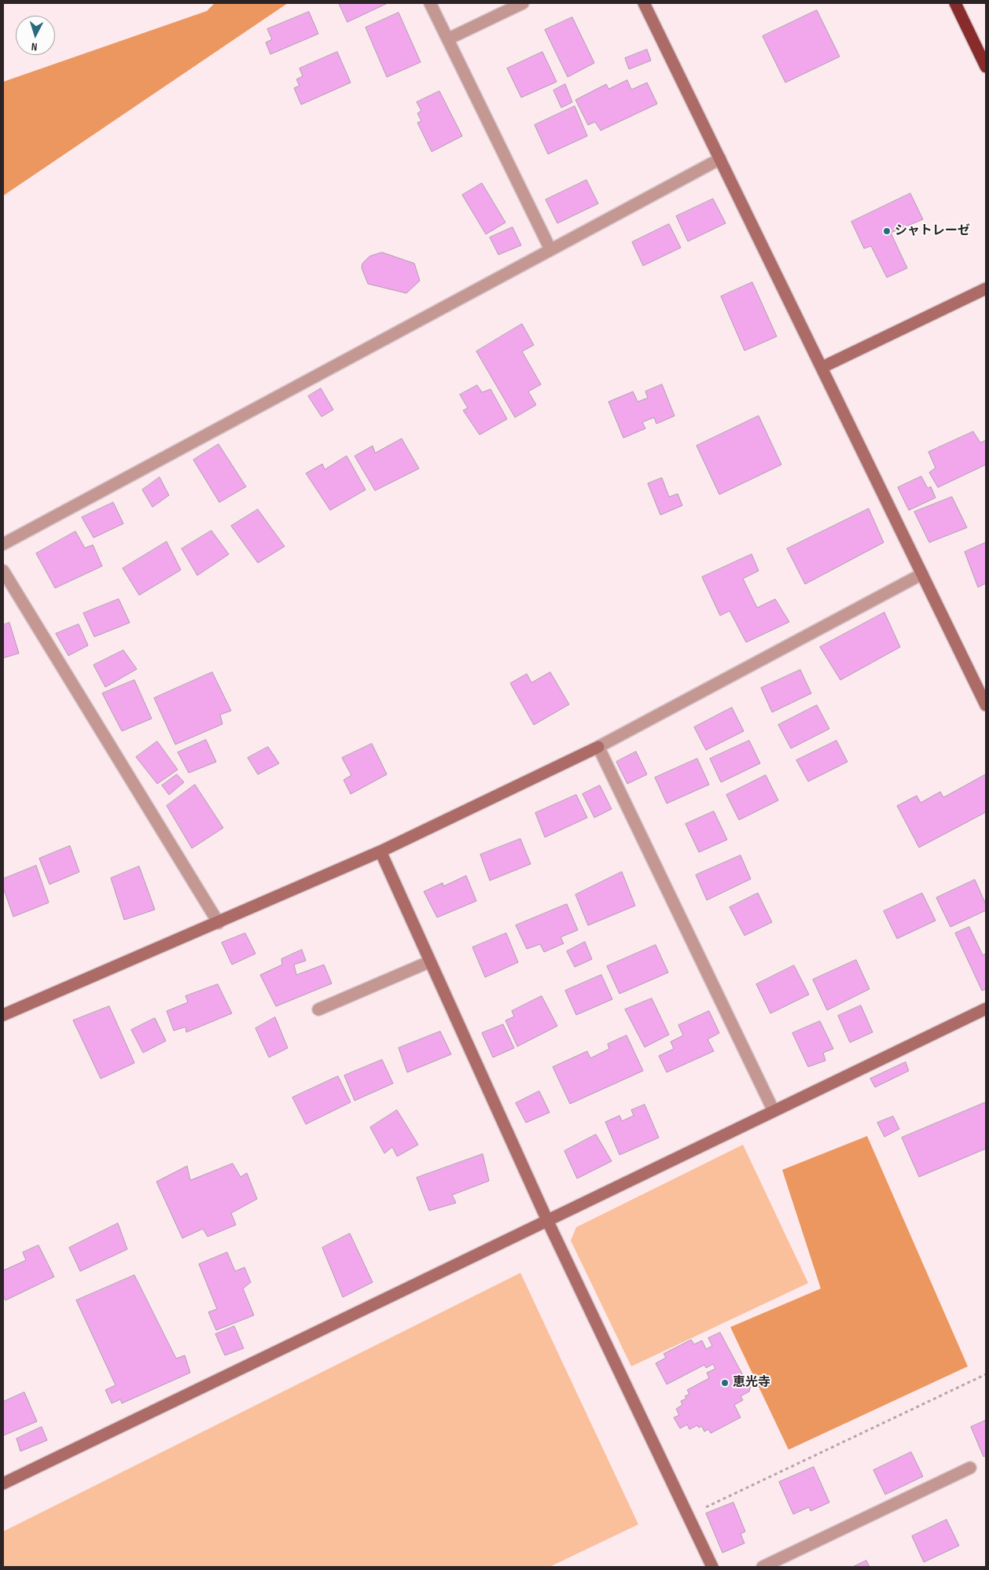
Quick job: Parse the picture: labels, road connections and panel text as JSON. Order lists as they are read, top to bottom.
{
  "places": ["シャトレーゼ", "恵光寺"],
  "north": "bottom"
}
